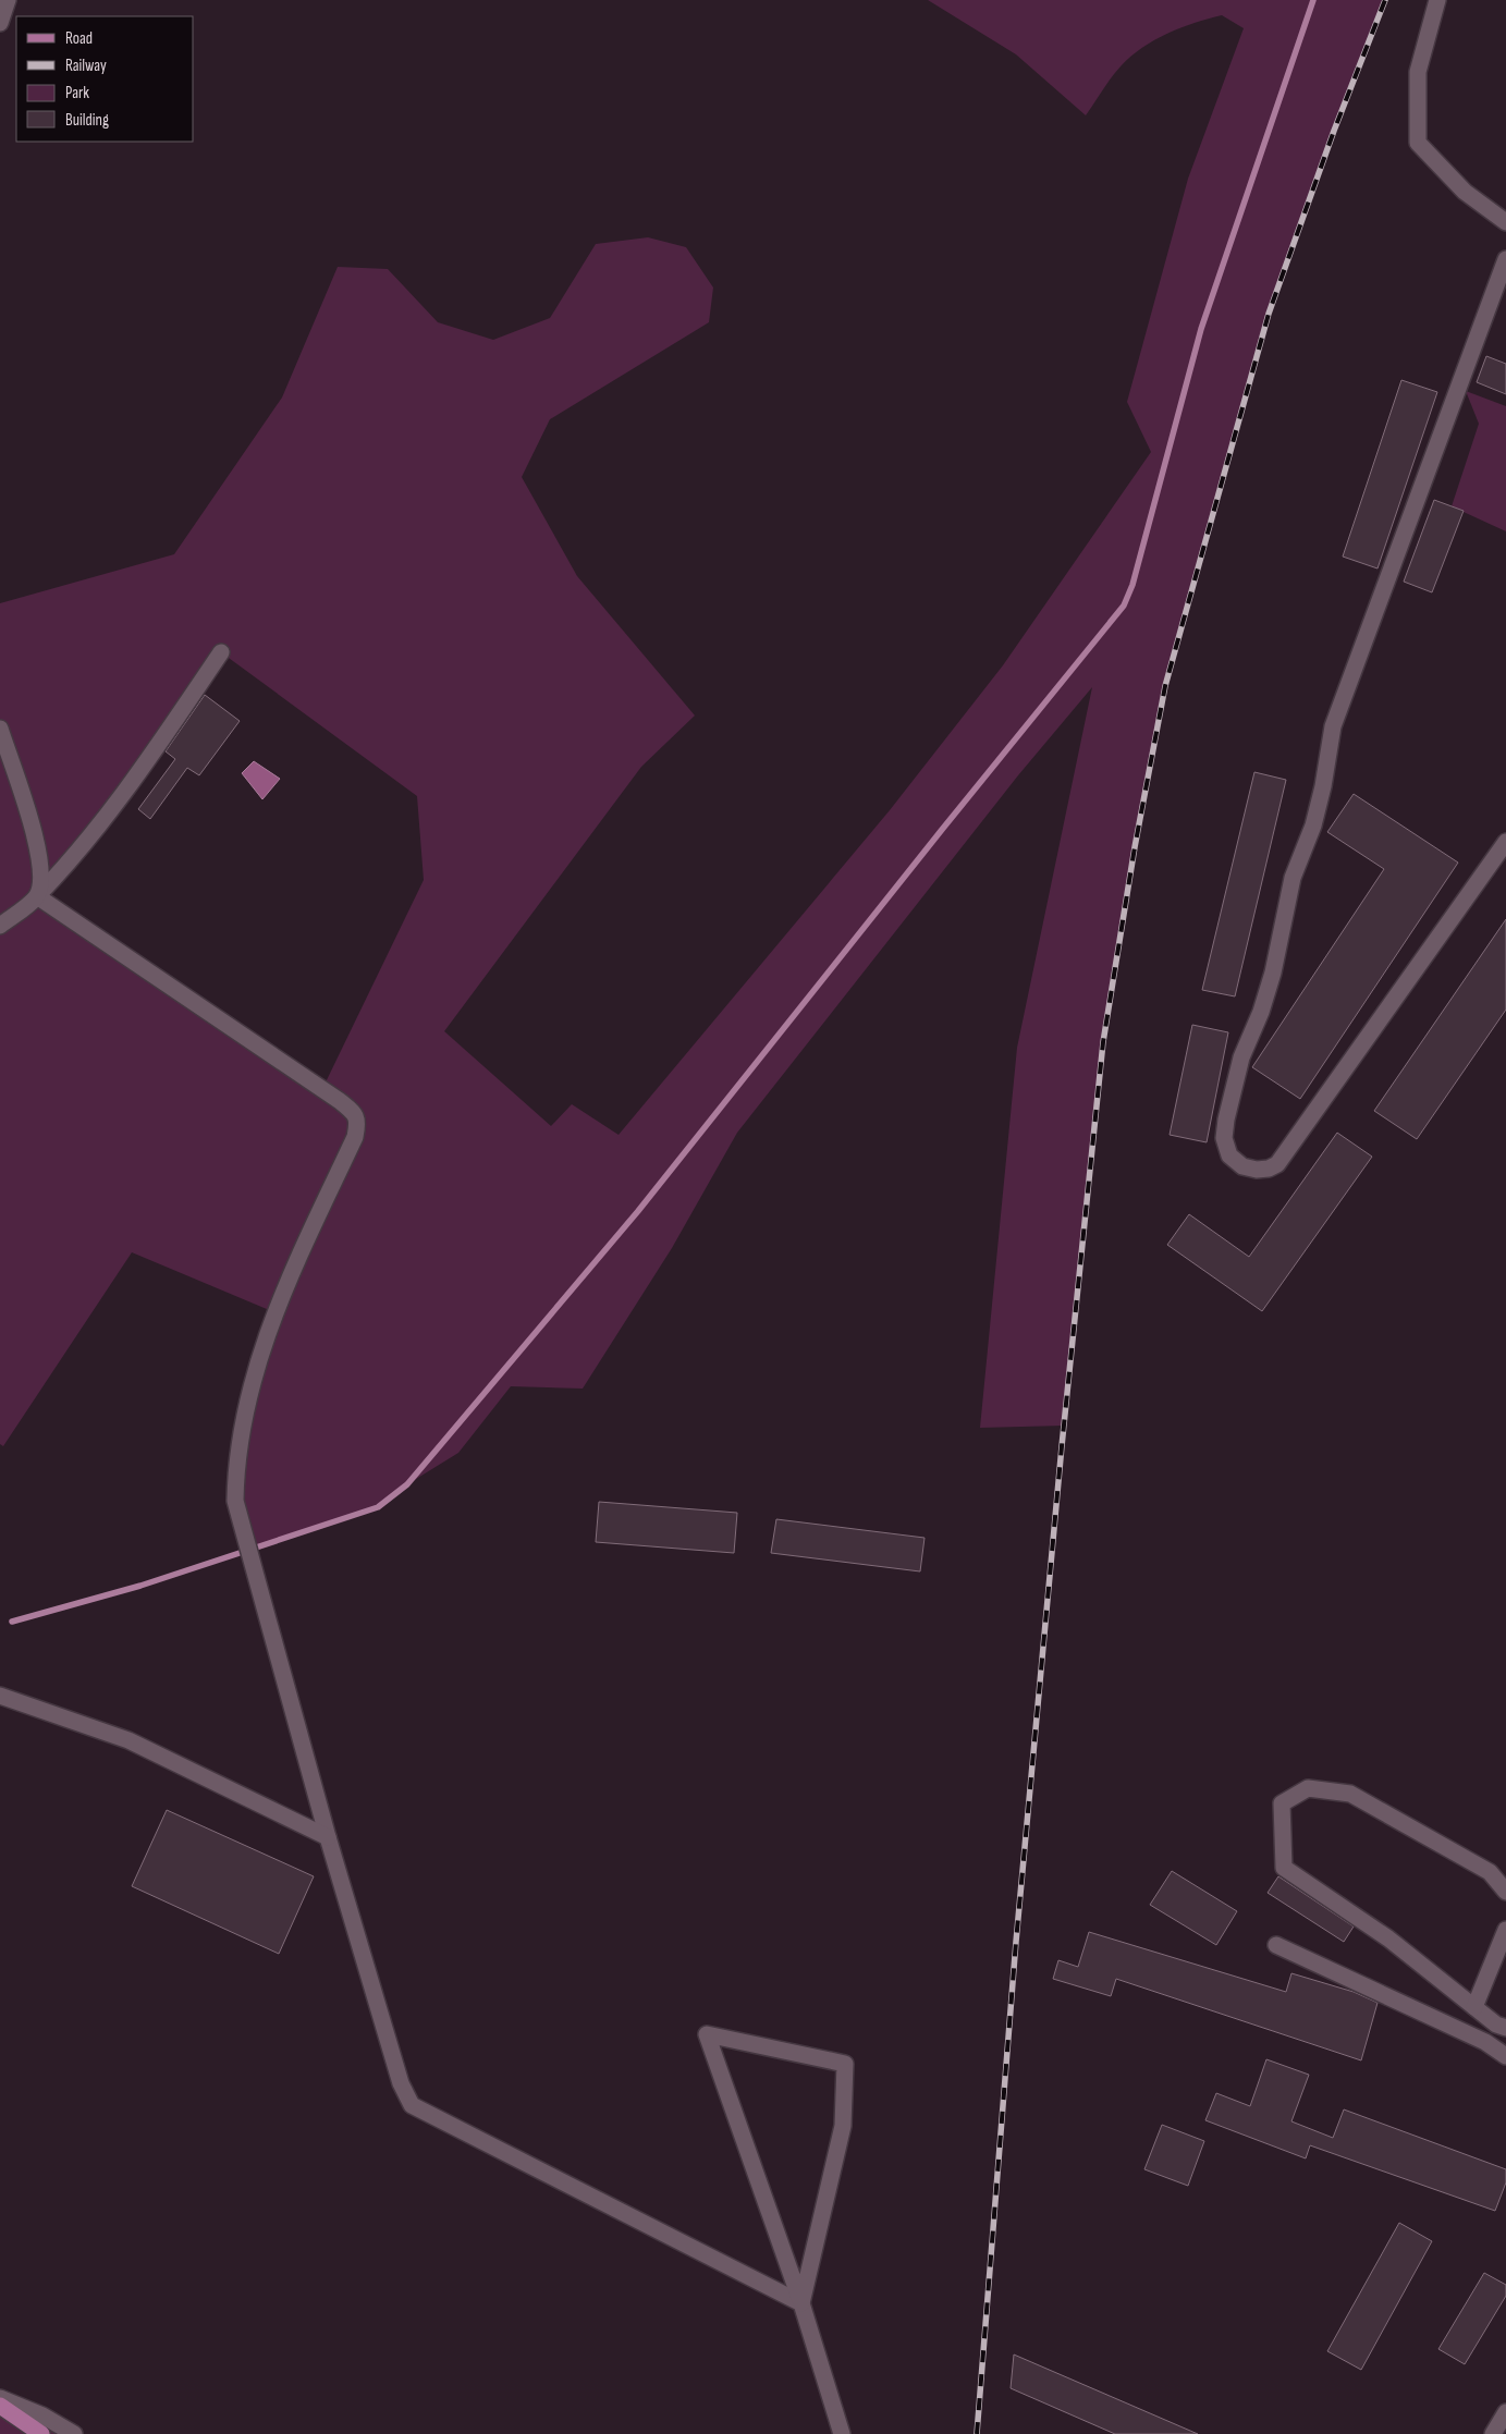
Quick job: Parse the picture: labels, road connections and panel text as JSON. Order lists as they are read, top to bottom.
{
  "legend": [
    "Road",
    "Railway",
    "Park",
    "Building"
  ]
}
